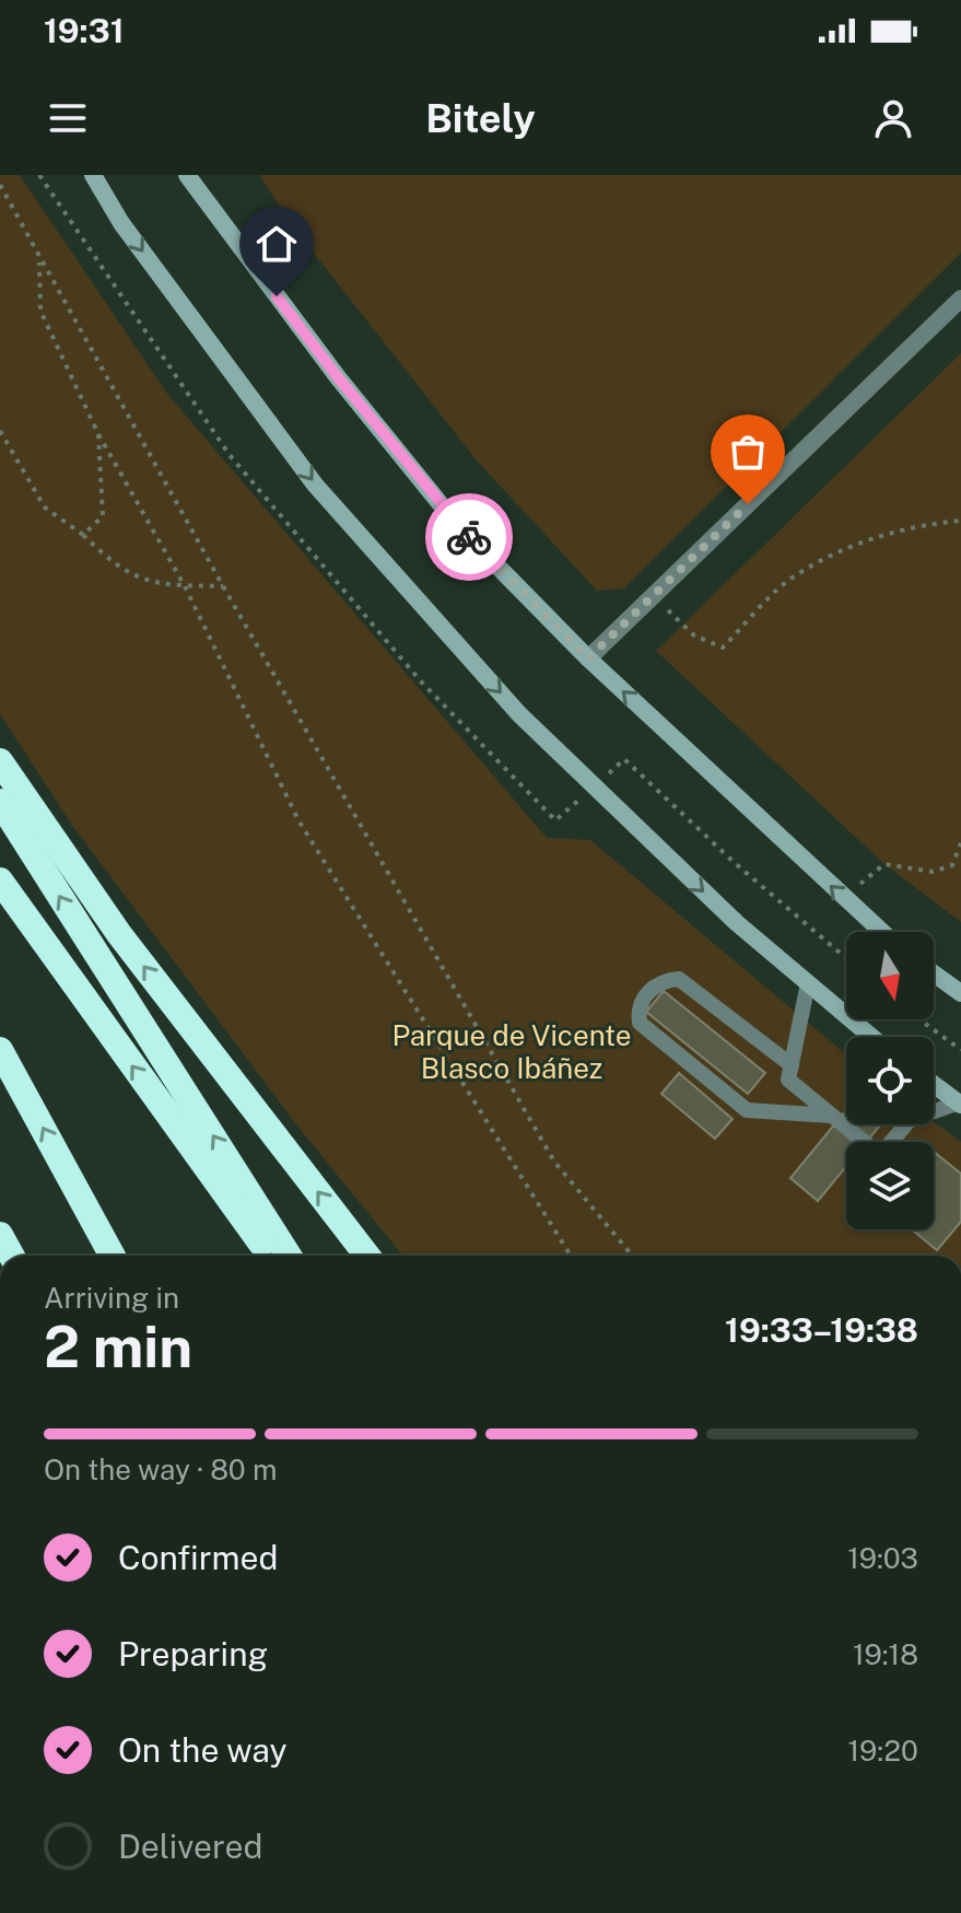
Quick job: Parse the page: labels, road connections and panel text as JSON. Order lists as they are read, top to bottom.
{
  "parks": ["Parque de Vicente Blasco Ibáñez"],
  "north": "bottom",
  "page": {
    "status": "19:31",
    "header": "Bitely",
    "heading": ["2 min", "Arriving in", "19:33–19:38"],
    "bar": "On the way · 80 m",
    "list": [
      ["Confirmed", "19:03"],
      ["Preparing", "19:18"],
      ["On the way", "19:20"],
      "Delivered"
    ]
  }
}
